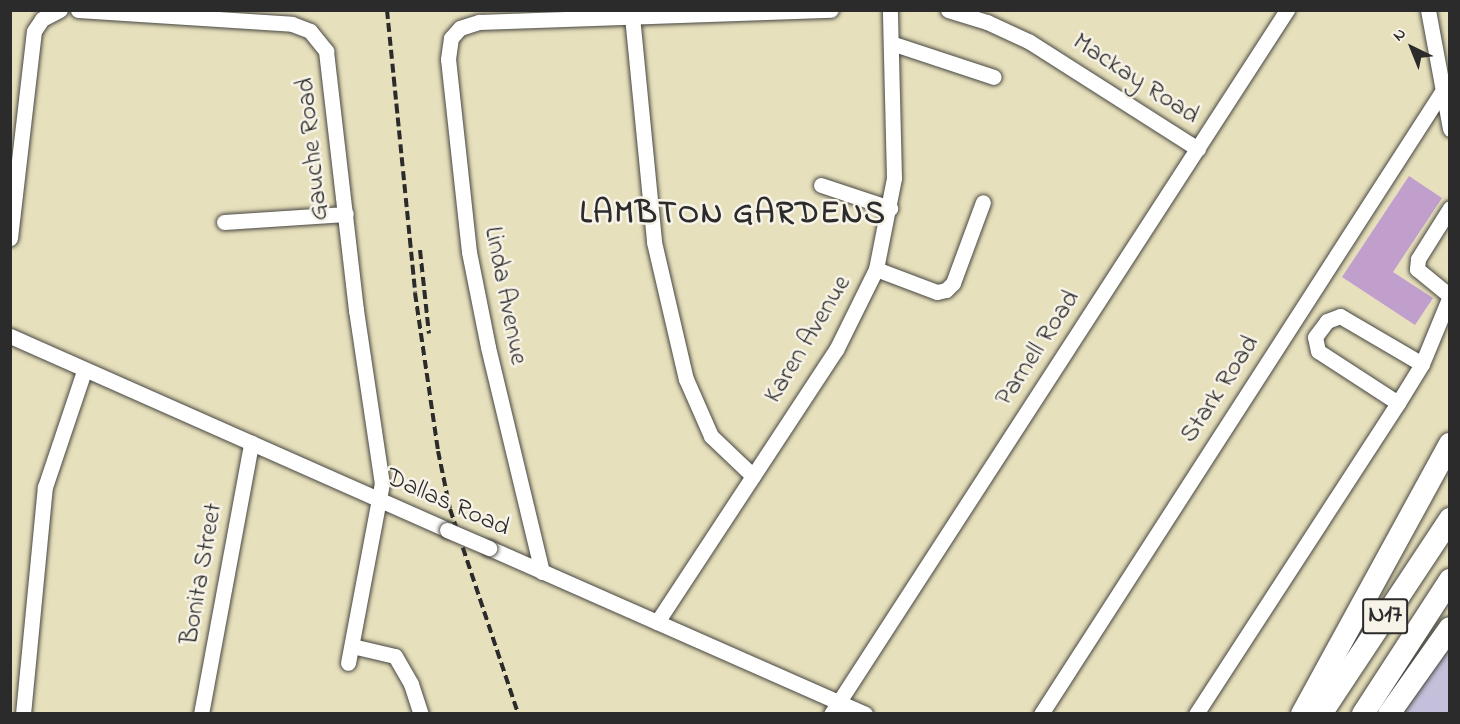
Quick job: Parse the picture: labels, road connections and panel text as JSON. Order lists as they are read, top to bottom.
{
  "streets": {
    "highway": ["N17"],
    "street": [
      "Mackay Road",
      "Gauche Road",
      "Linda Avenue",
      "Karen Avenue",
      "Parnell Road",
      "Stark Road",
      "Dallas Road",
      "Bonita Street"
    ]
  },
  "crossings": [
    ["Mackay Road", "Parnell Road"],
    ["Gauche Road", "Dallas Road"],
    ["Linda Avenue", "Dallas Road"],
    ["Karen Avenue", "Dallas Road"],
    ["Parnell Road", "Dallas Road"],
    ["Dallas Road", "Bonita Street"]
  ],
  "districts": ["LAMBTON GARDENS"],
  "north": "top left"
}
